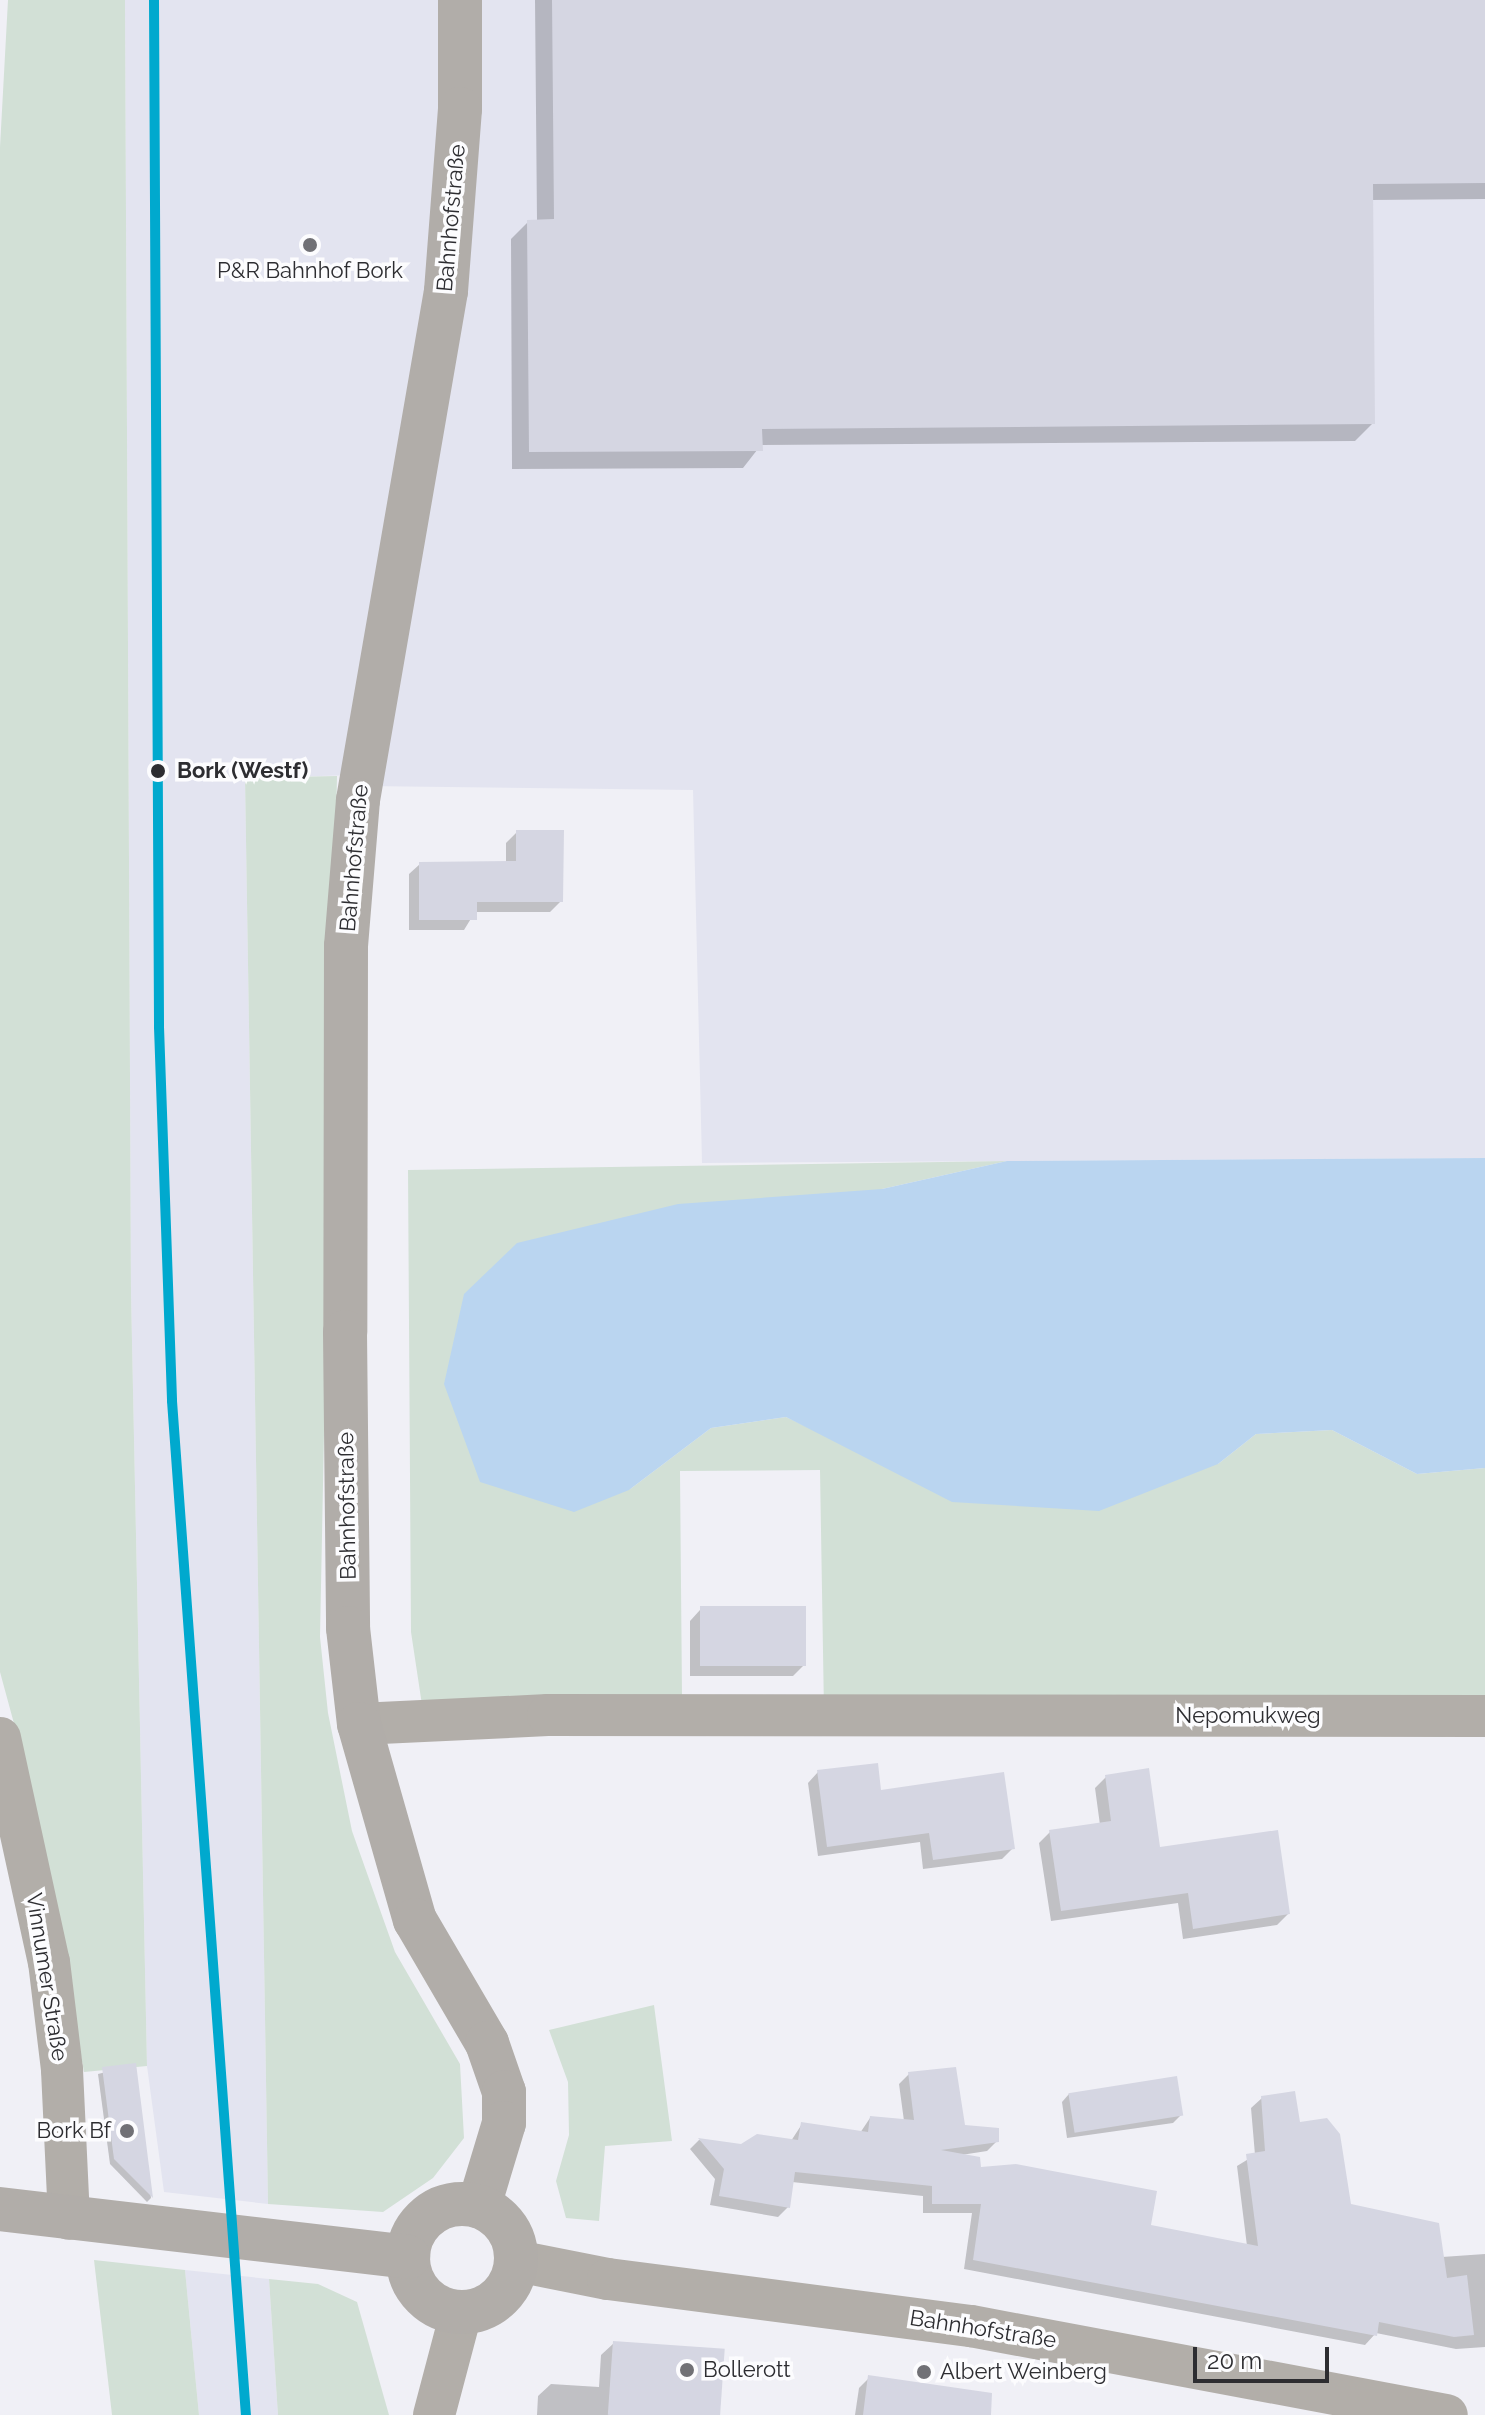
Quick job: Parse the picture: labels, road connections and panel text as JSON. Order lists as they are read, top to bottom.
{
  "streets": {
    "street": ["Bahnhofstraße", "Nepomukweg", "Vinnumer Straße"]
  },
  "crossings": [
    ["Bahnhofstraße", "Nepomukweg"]
  ],
  "places": [
    "P&R Bahnhof Bork",
    "Bork (Westf)",
    "Bork Bf",
    "Bollerott",
    "Albert Weinberg"
  ],
  "scale_bar": "20 m"
}
